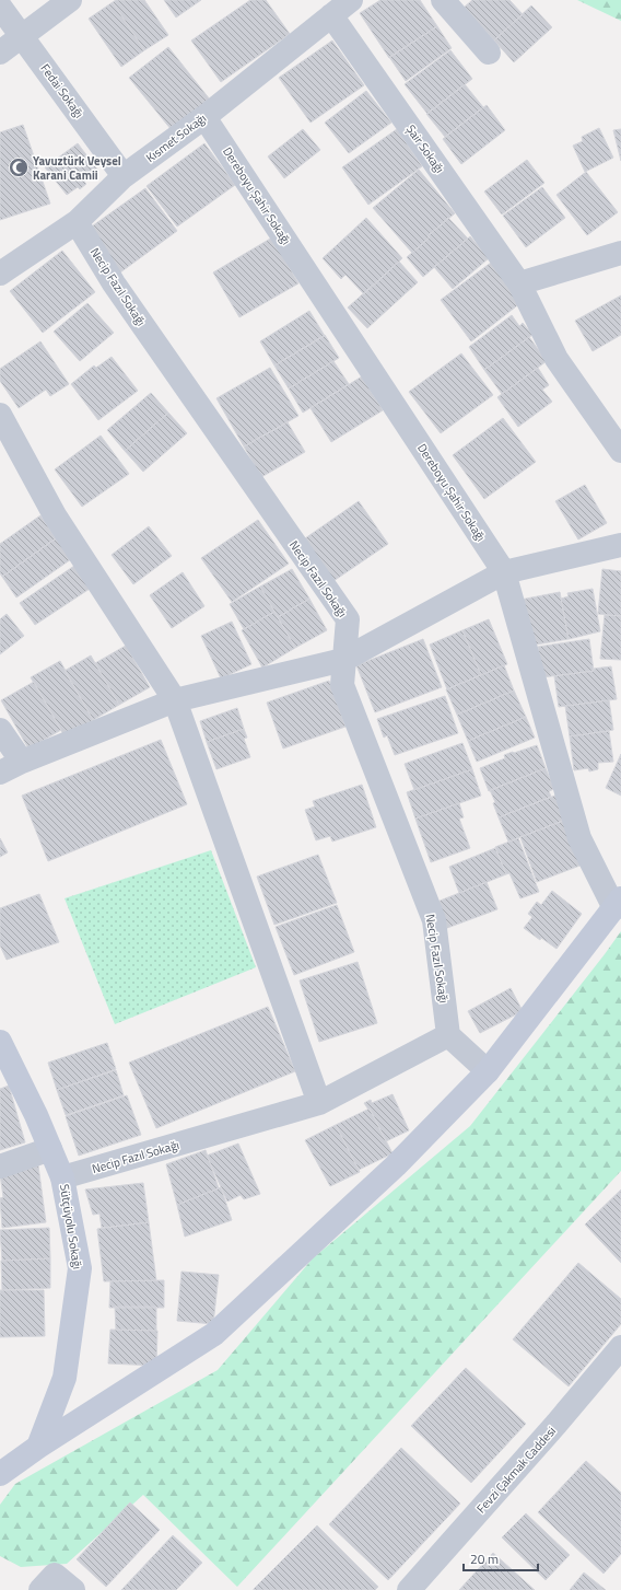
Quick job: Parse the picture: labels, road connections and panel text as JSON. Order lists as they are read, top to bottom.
{
  "streets": {
    "street": [
      "Fedai Sokağı",
      "Kısmet Sokağı",
      "Şair Sokağı",
      "Dereboyu Şahir Sokağı",
      "Necip Fazıl Sokağı",
      "Sütçüyolu Sokağı",
      "Fevzi Çakmak Caddesi"
    ]
  },
  "crossings": [
    ["Fedai Sokağı", "Kısmet Sokağı"],
    ["Kısmet Sokağı", "Şair Sokağı"],
    ["Kısmet Sokağı", "Dereboyu Şahir Sokağı"],
    ["Kısmet Sokağı", "Necip Fazıl Sokağı"],
    ["Necip Fazıl Sokağı", "Sütçüyolu Sokağı"]
  ],
  "places": {
    "mosque": ["Yavuztürk Veysel Karani Camii"]
  },
  "scale_bar": "20 m"
}
